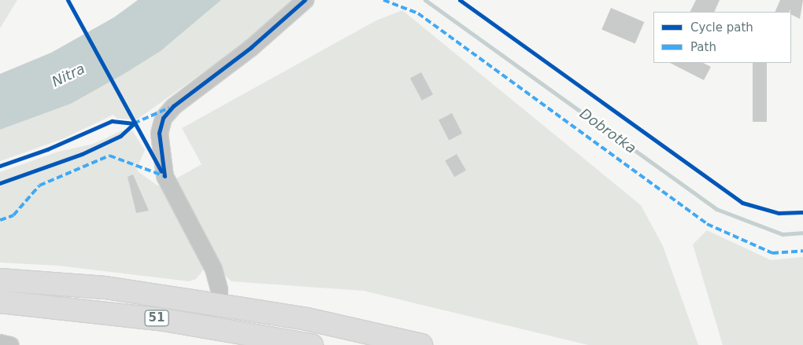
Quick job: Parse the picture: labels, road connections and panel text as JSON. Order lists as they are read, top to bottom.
{
  "streets": {
    "main road": ["51"]
  },
  "water": ["Nitra", "Dobrotka"],
  "legend": ["Cycle path", "Path"]
}
